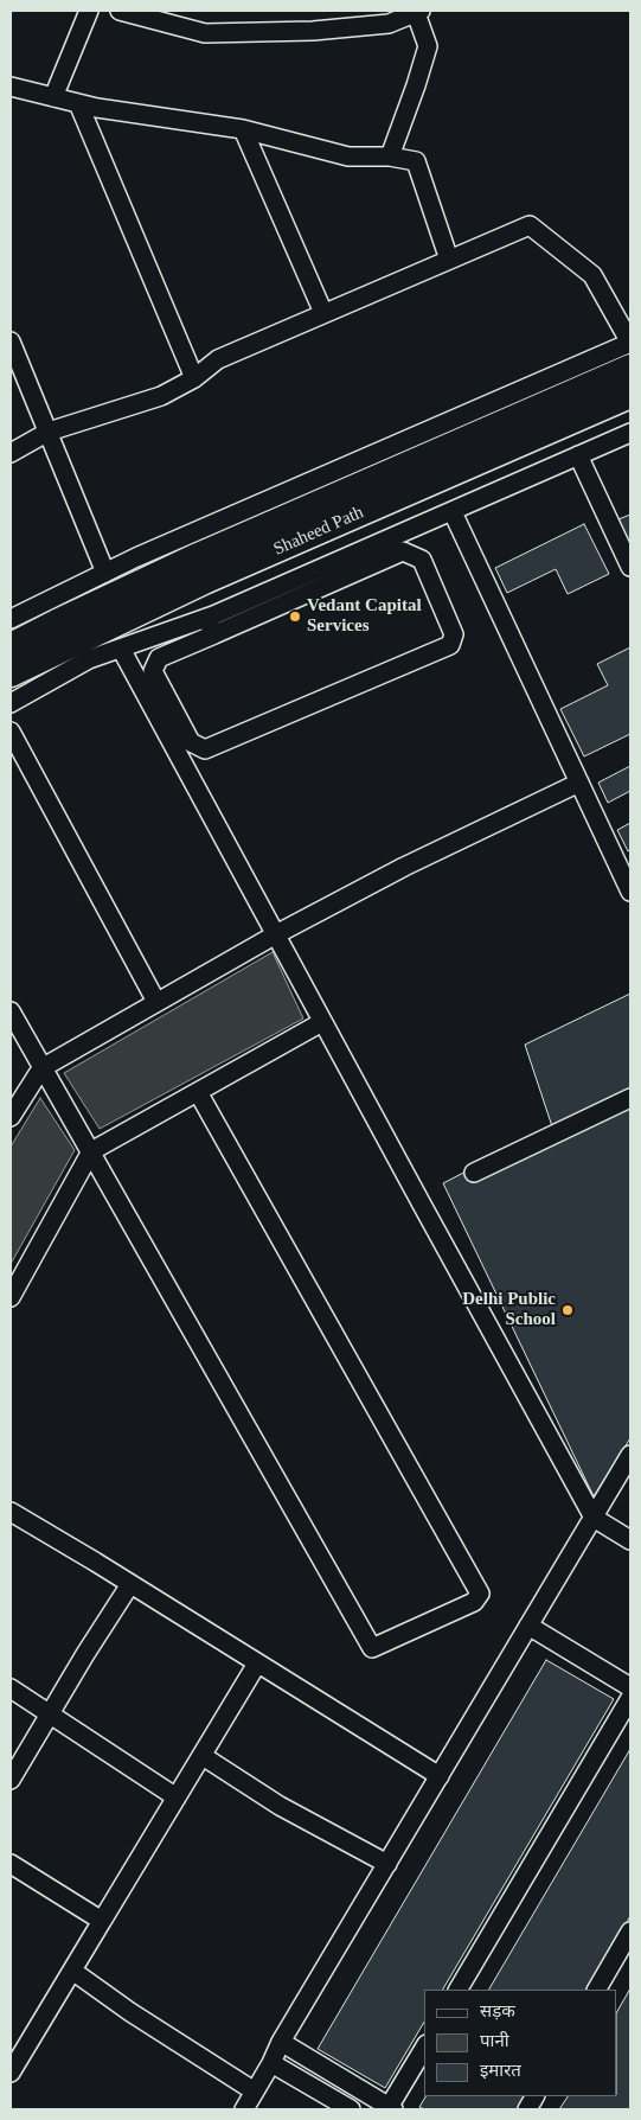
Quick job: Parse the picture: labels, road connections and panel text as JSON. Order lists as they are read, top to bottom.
{
  "streets": {
    "highway": ["Shaheed Path"]
  },
  "places": ["Vedant Capital Services", "Delhi Public School"],
  "legend": ["सड़क", "पानी", "इमारत"]
}
